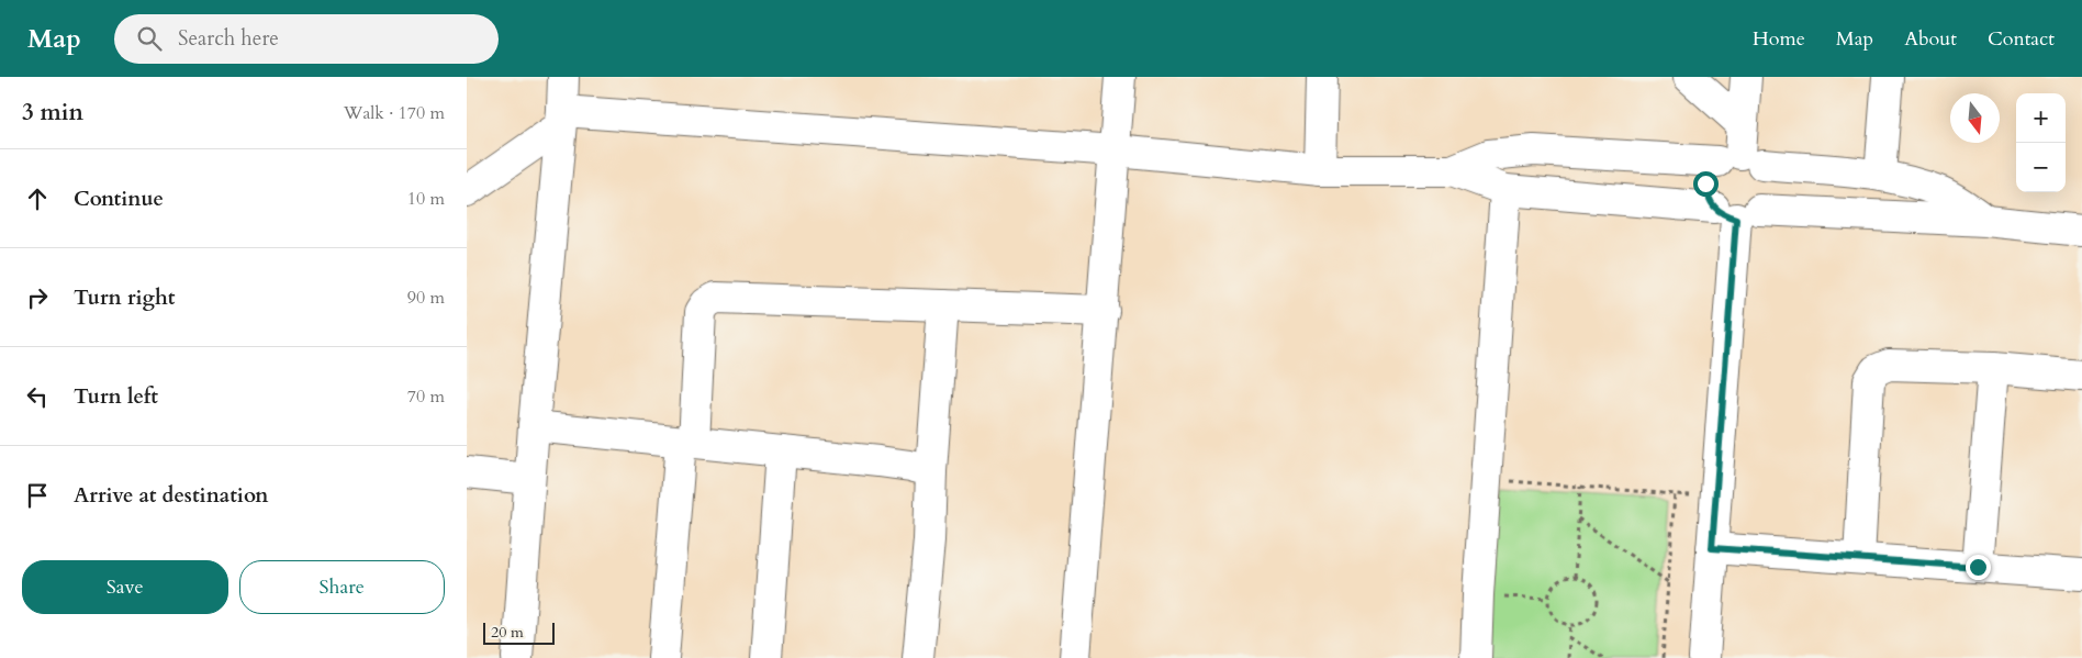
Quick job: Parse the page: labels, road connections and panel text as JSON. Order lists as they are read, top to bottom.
{
  "scale_bar": "20 m",
  "north": "bottom",
  "page": {
    "header": "Map",
    "search": "Search here",
    "nav": [
      "Home",
      "Map",
      "About",
      "Contact"
    ],
    "heading": ["3 min", "Walk · 170 m"],
    "map_buttons": ["+", "−"],
    "list": [
      ["Continue", "10 m"],
      ["Turn right", "90 m"],
      ["Turn left", "70 m"],
      "Arrive at destination"
    ],
    "buttons": ["Save", "Share"],
    "scale": "20 m"
  }
}
